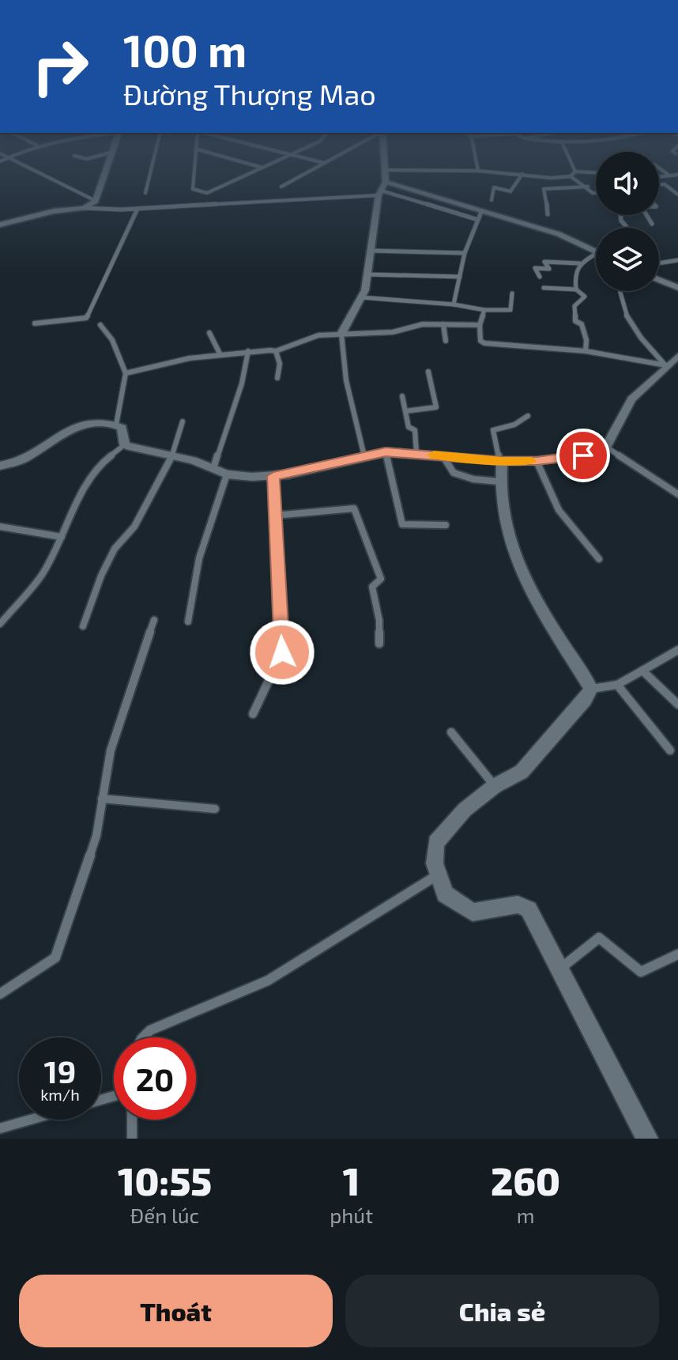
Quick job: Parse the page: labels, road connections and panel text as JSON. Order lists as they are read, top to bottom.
{
  "page": {
    "turn": ["100 m", "Đường Thượng Mao"],
    "speed": "19 km/h",
    "limit": "20",
    "eta": [
      "10:55",
      "Đến lúc",
      "1",
      "phút",
      "260",
      "m"
    ],
    "buttons": ["Thoát", "Chia sẻ"]
  }
}
